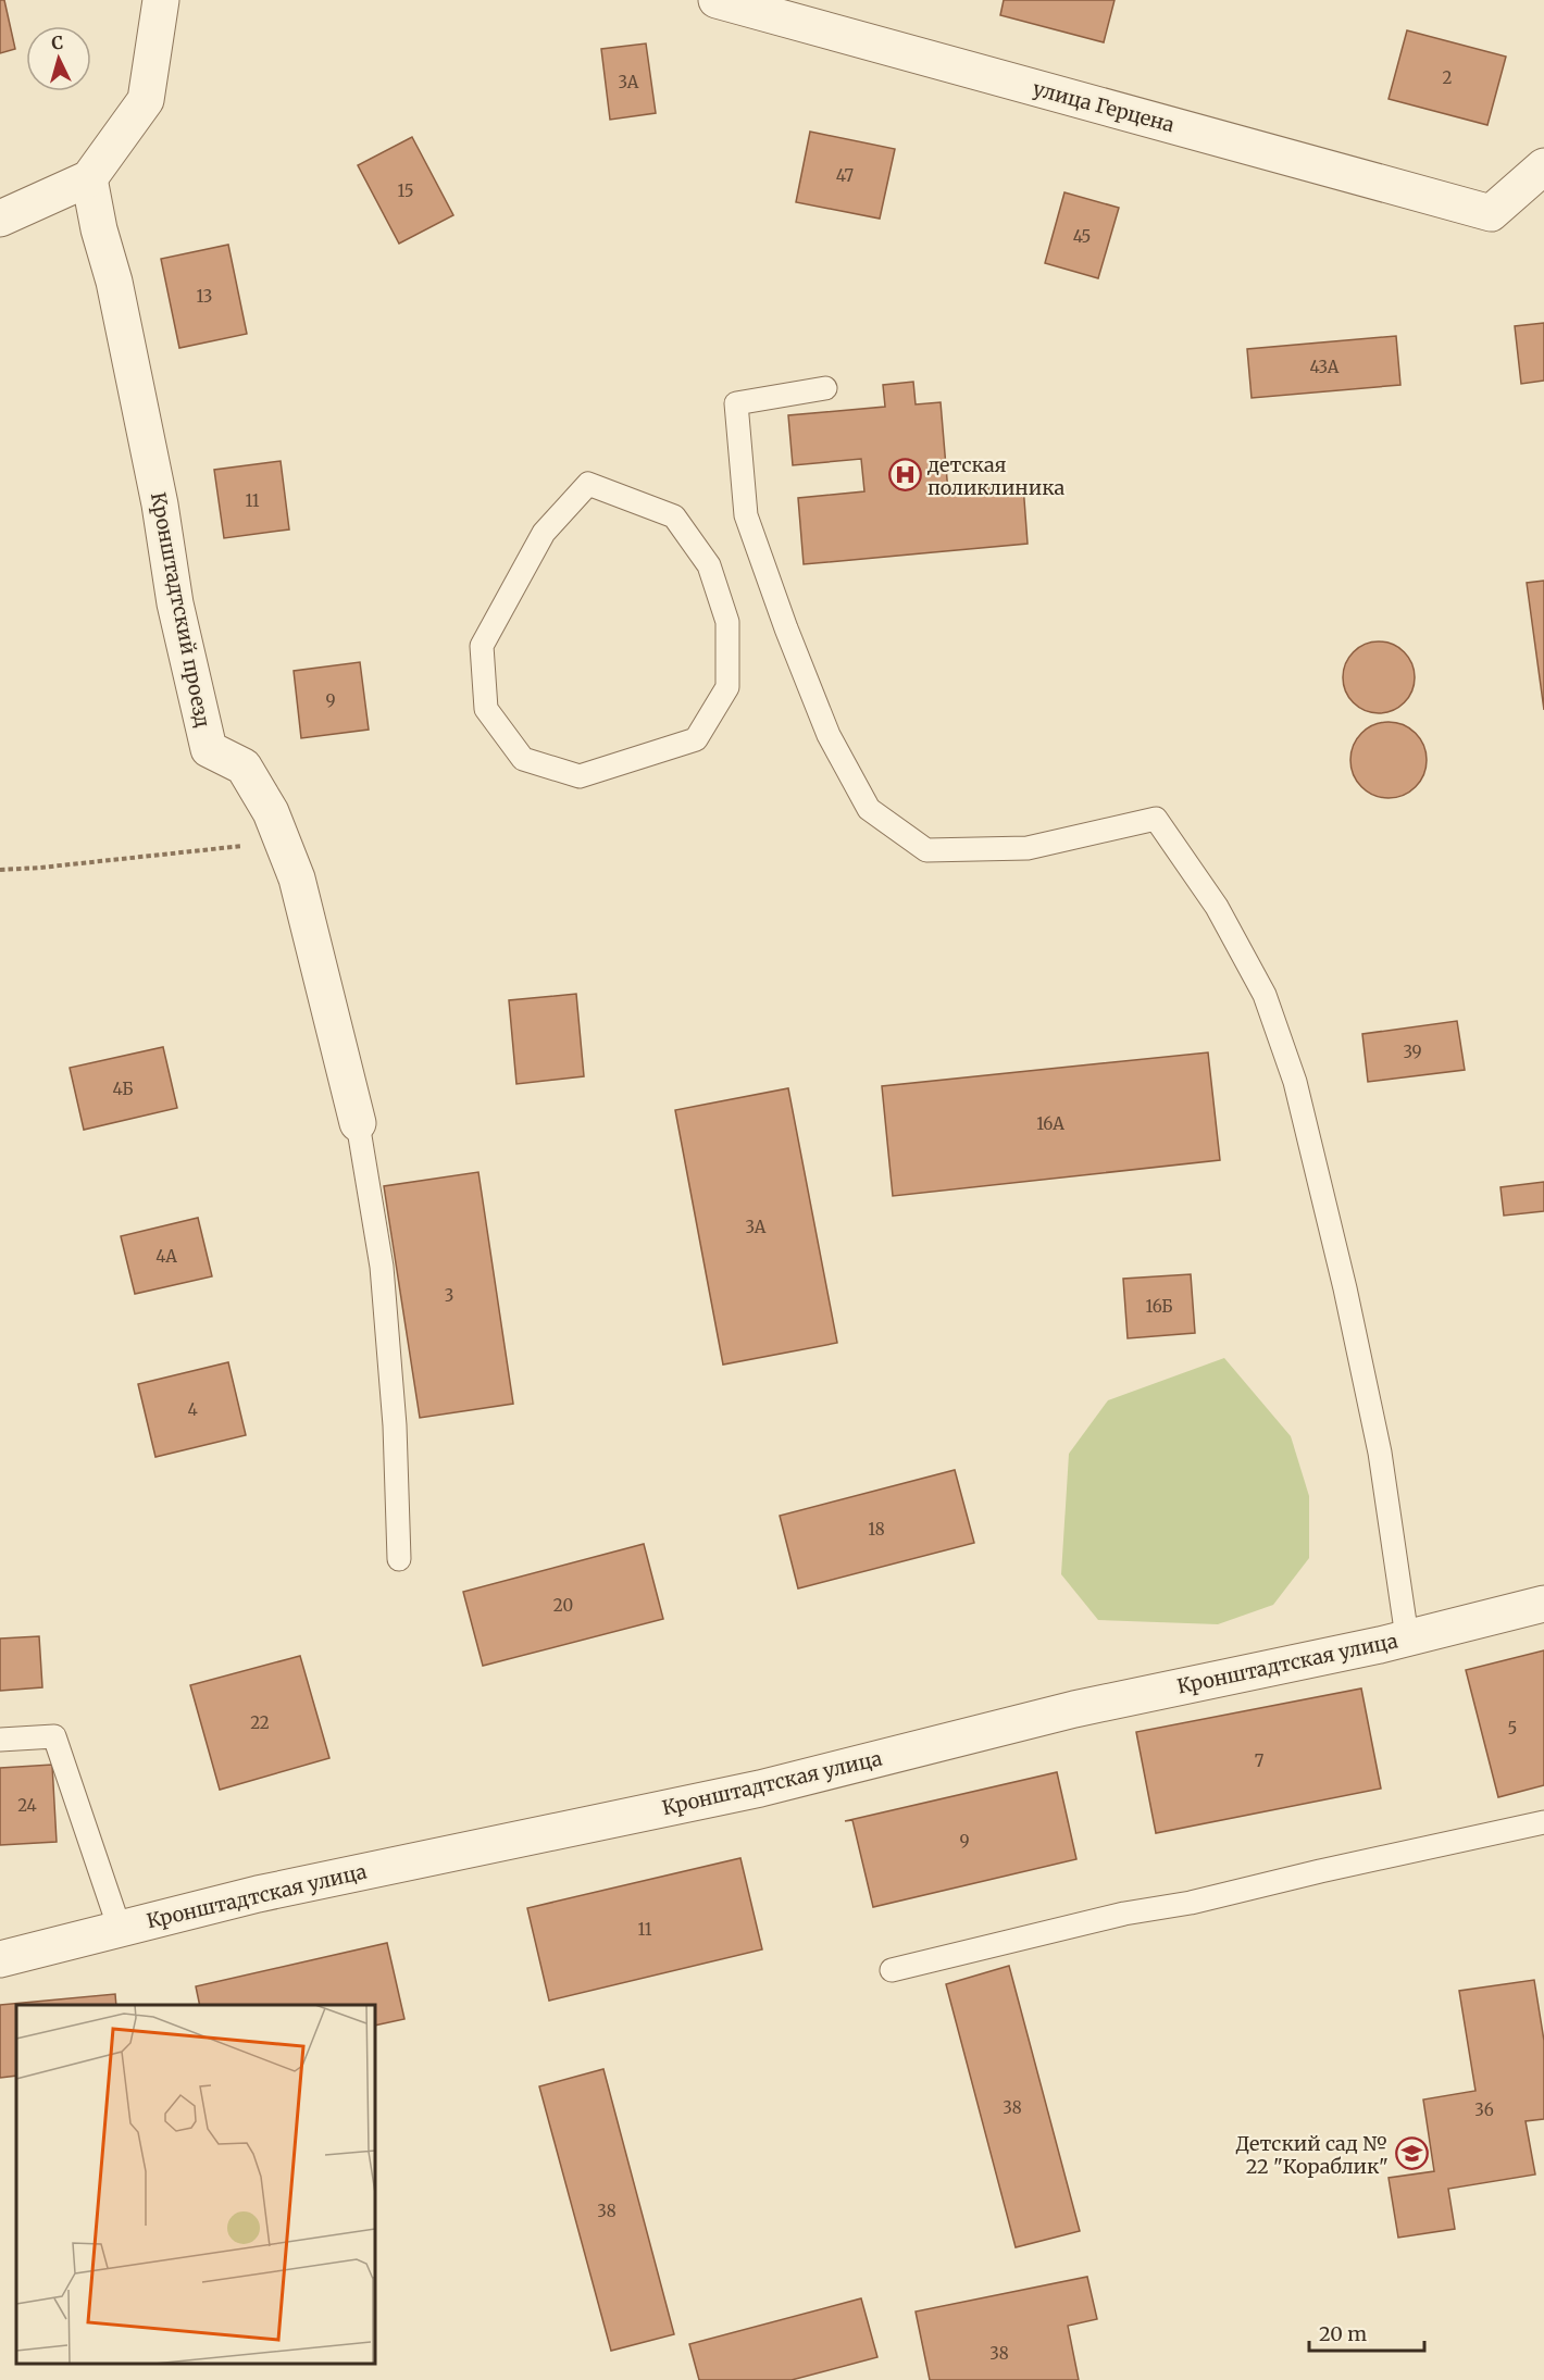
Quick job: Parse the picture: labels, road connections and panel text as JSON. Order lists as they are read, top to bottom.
{
  "streets": {
    "street": ["улица Герцена", "Кронштадтский проезд", "Кронштадтская улица"]
  },
  "places": {
    "hospital": ["детская поликлиника"],
    "school or university": ["Детский сад № 22 \"Кораблик\""]
  },
  "house_numbers": [
    "2",
    "3А",
    "47",
    "15",
    "45",
    "13",
    "43А",
    "11",
    "9",
    "39",
    "4Б",
    "16А",
    "3А",
    "4А",
    "3",
    "16Б",
    "4",
    "18",
    "20",
    "22",
    "5",
    "7",
    "24",
    "9",
    "11",
    "38",
    "36",
    "38",
    "38"
  ],
  "scale_bar": "20 m",
  "north": "top"
}
